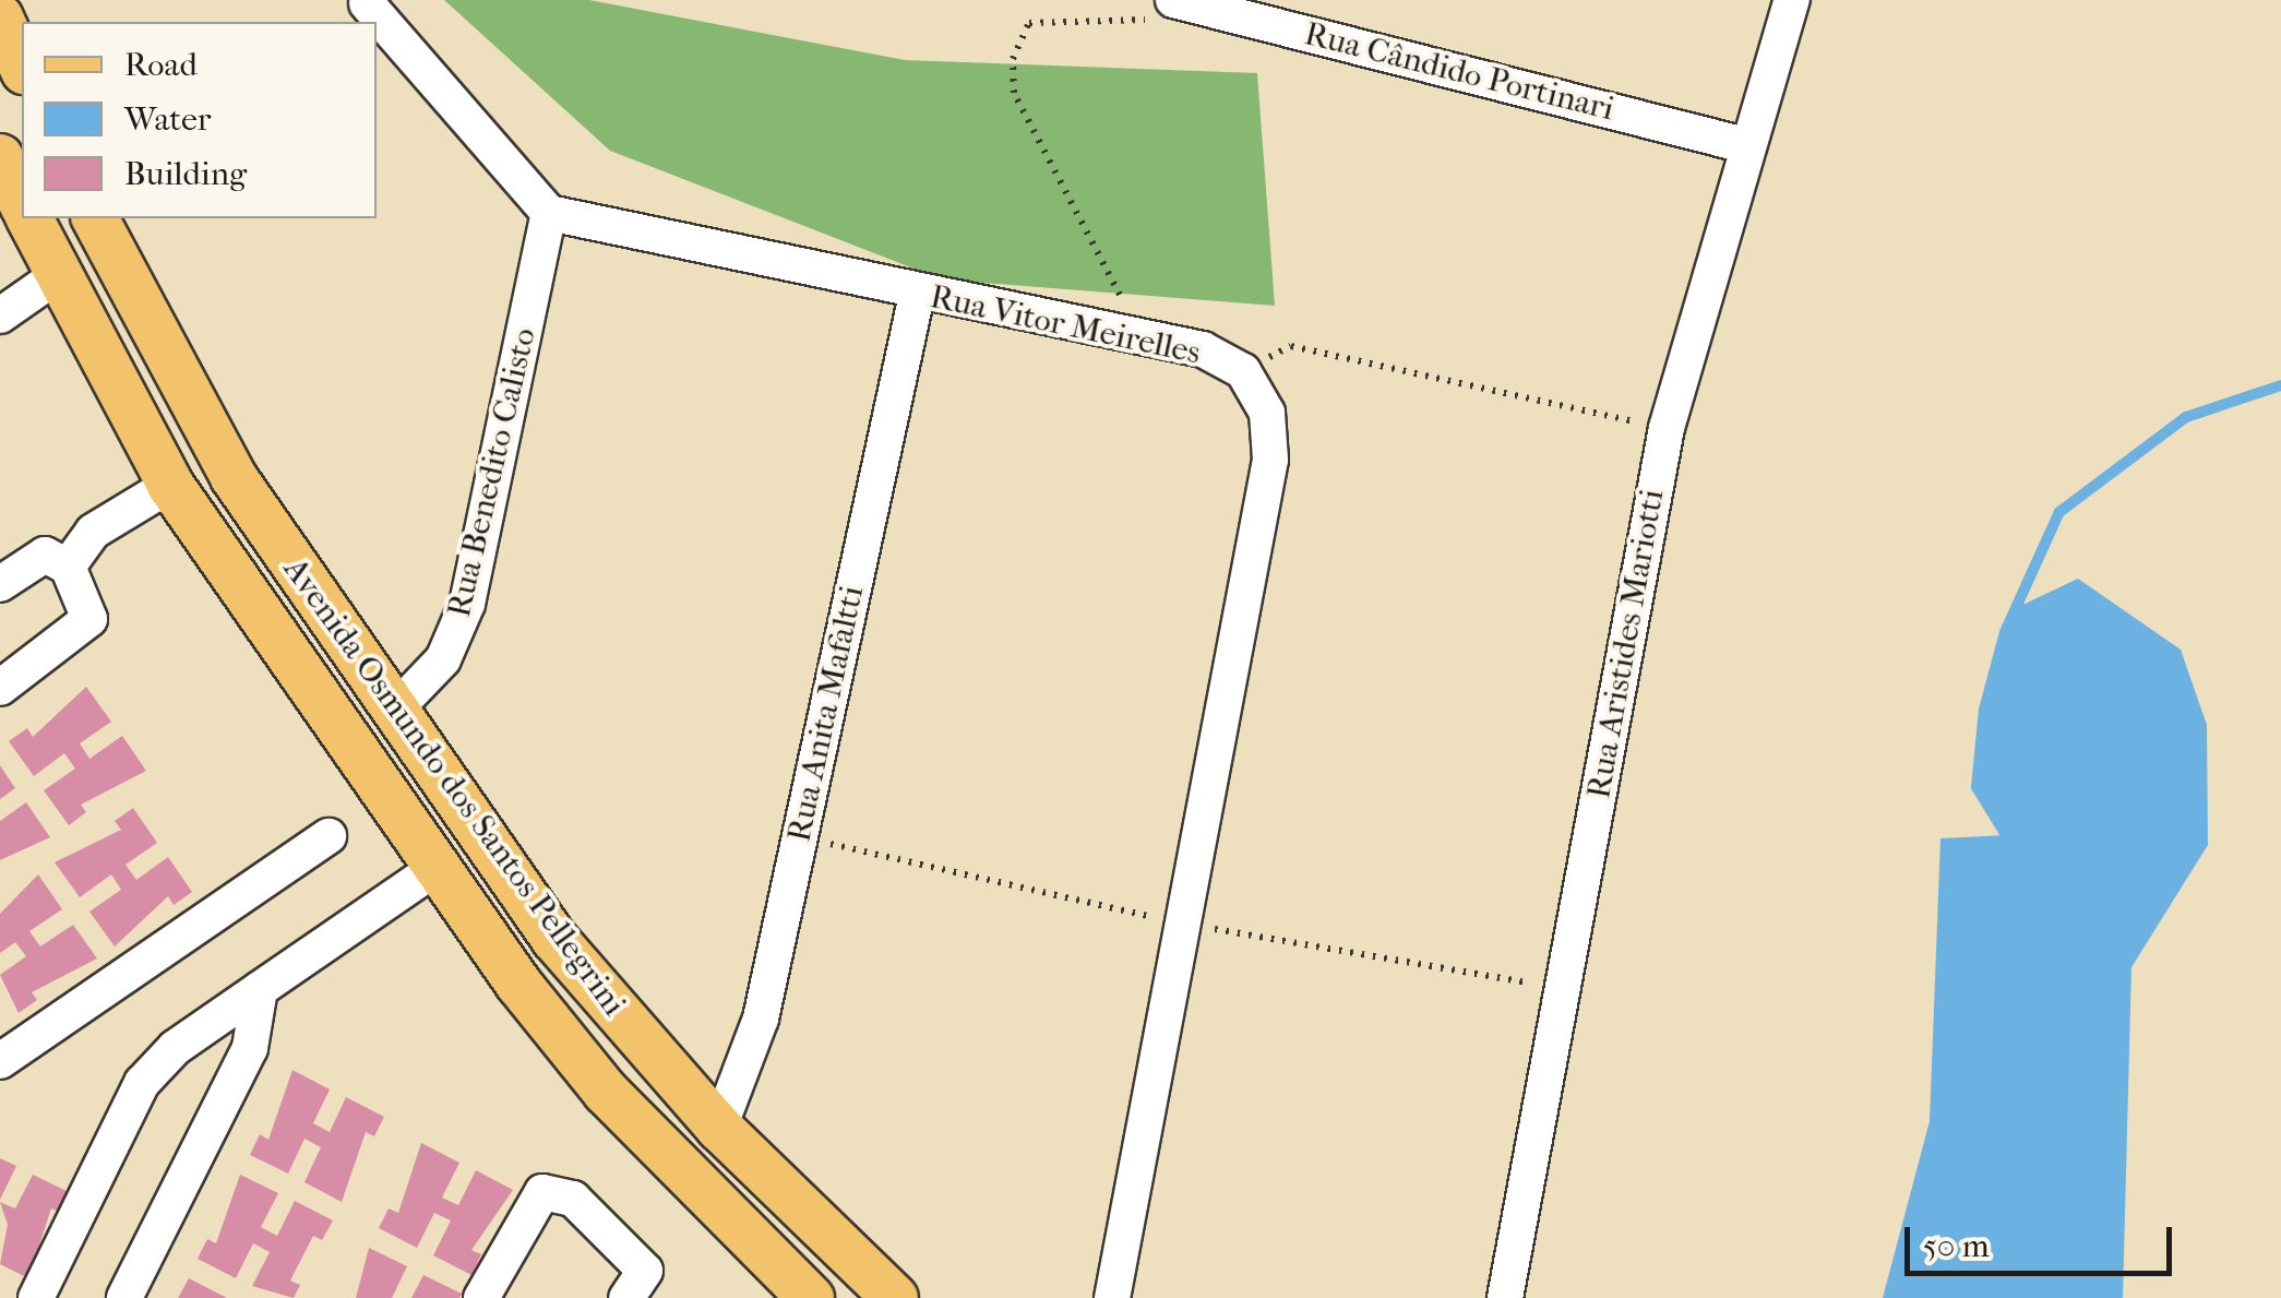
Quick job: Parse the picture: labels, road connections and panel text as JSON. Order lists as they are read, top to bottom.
{
  "streets": {
    "main road": ["Avenida Osmundo dos Santos Pellegrini"],
    "street": [
      "Rua Cândido Portinari",
      "Rua Vitor Meirelles",
      "Rua Benedito Calisto",
      "Rua Aristides Mariotti",
      "Rua Anita Mafaltti"
    ]
  },
  "crossings": [
    ["Rua Cândido Portinari", "Rua Aristides Mariotti"],
    ["Rua Vitor Meirelles", "Rua Benedito Calisto"],
    ["Rua Vitor Meirelles", "Rua Anita Mafaltti"],
    ["Rua Benedito Calisto", "Avenida Osmundo dos Santos Pellegrini"],
    ["Rua Anita Mafaltti", "Avenida Osmundo dos Santos Pellegrini"]
  ],
  "legend": ["Road", "Water", "Building"],
  "scale_bar": "50 m"
}
